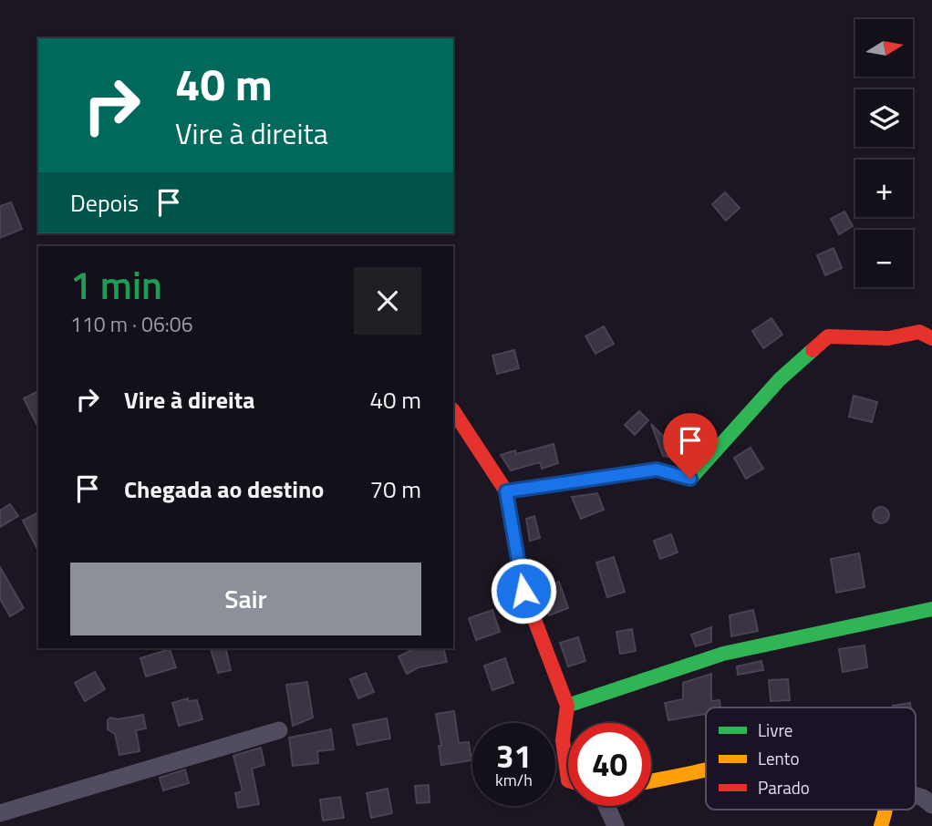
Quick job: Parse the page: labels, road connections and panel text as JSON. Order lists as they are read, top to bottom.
{
  "legend": ["Livre", "Lento", "Parado"],
  "north": "right",
  "page": {
    "map_buttons": ["+", "−"],
    "turn": ["40 m", "Vire à direita"],
    "then": "Depois",
    "heading": ["1 min", "110 m · 06:06"],
    "list": [
      {
        "name": "Vire à direita",
        "value": "40 m"
      },
      {
        "name": "Chegada ao destino",
        "value": "70 m"
      }
    ],
    "buttons": "Sair",
    "speed": "31 km/h",
    "limit": "40"
  }
}
